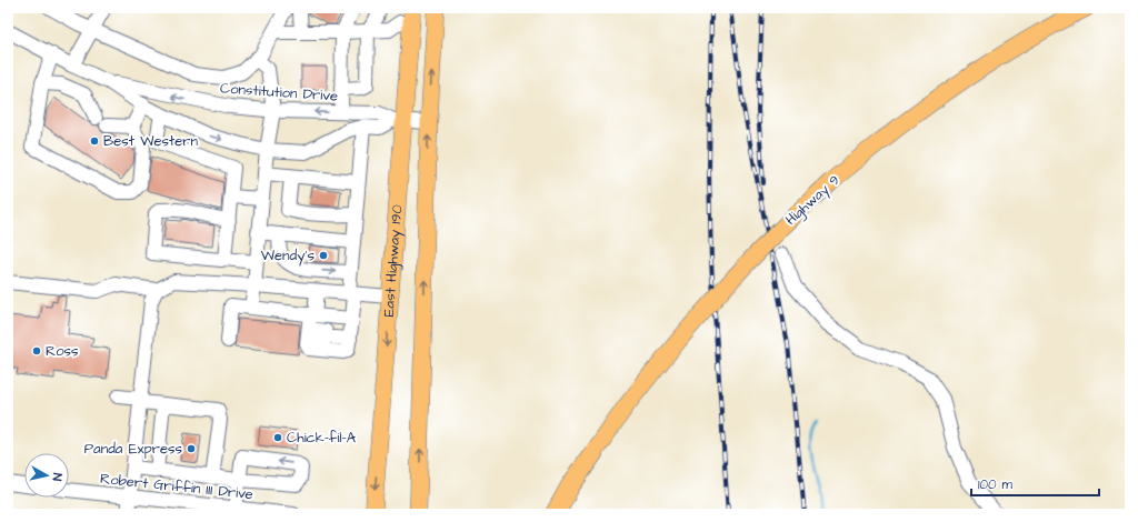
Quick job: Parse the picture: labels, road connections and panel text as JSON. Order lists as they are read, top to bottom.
{
  "streets": {
    "highway": ["Highway 9"],
    "main road": ["East Highway 190"],
    "street": ["Constitution Drive", "Robert Griffin III Drive"]
  },
  "crossings": [
    ["Constitution Drive", "East Highway 190"]
  ],
  "places": [
    "Best Western",
    "Wendy's",
    "Ross",
    "Chick-fil-A",
    "Panda Express"
  ],
  "scale_bar": "100 m",
  "north": "right"
}
